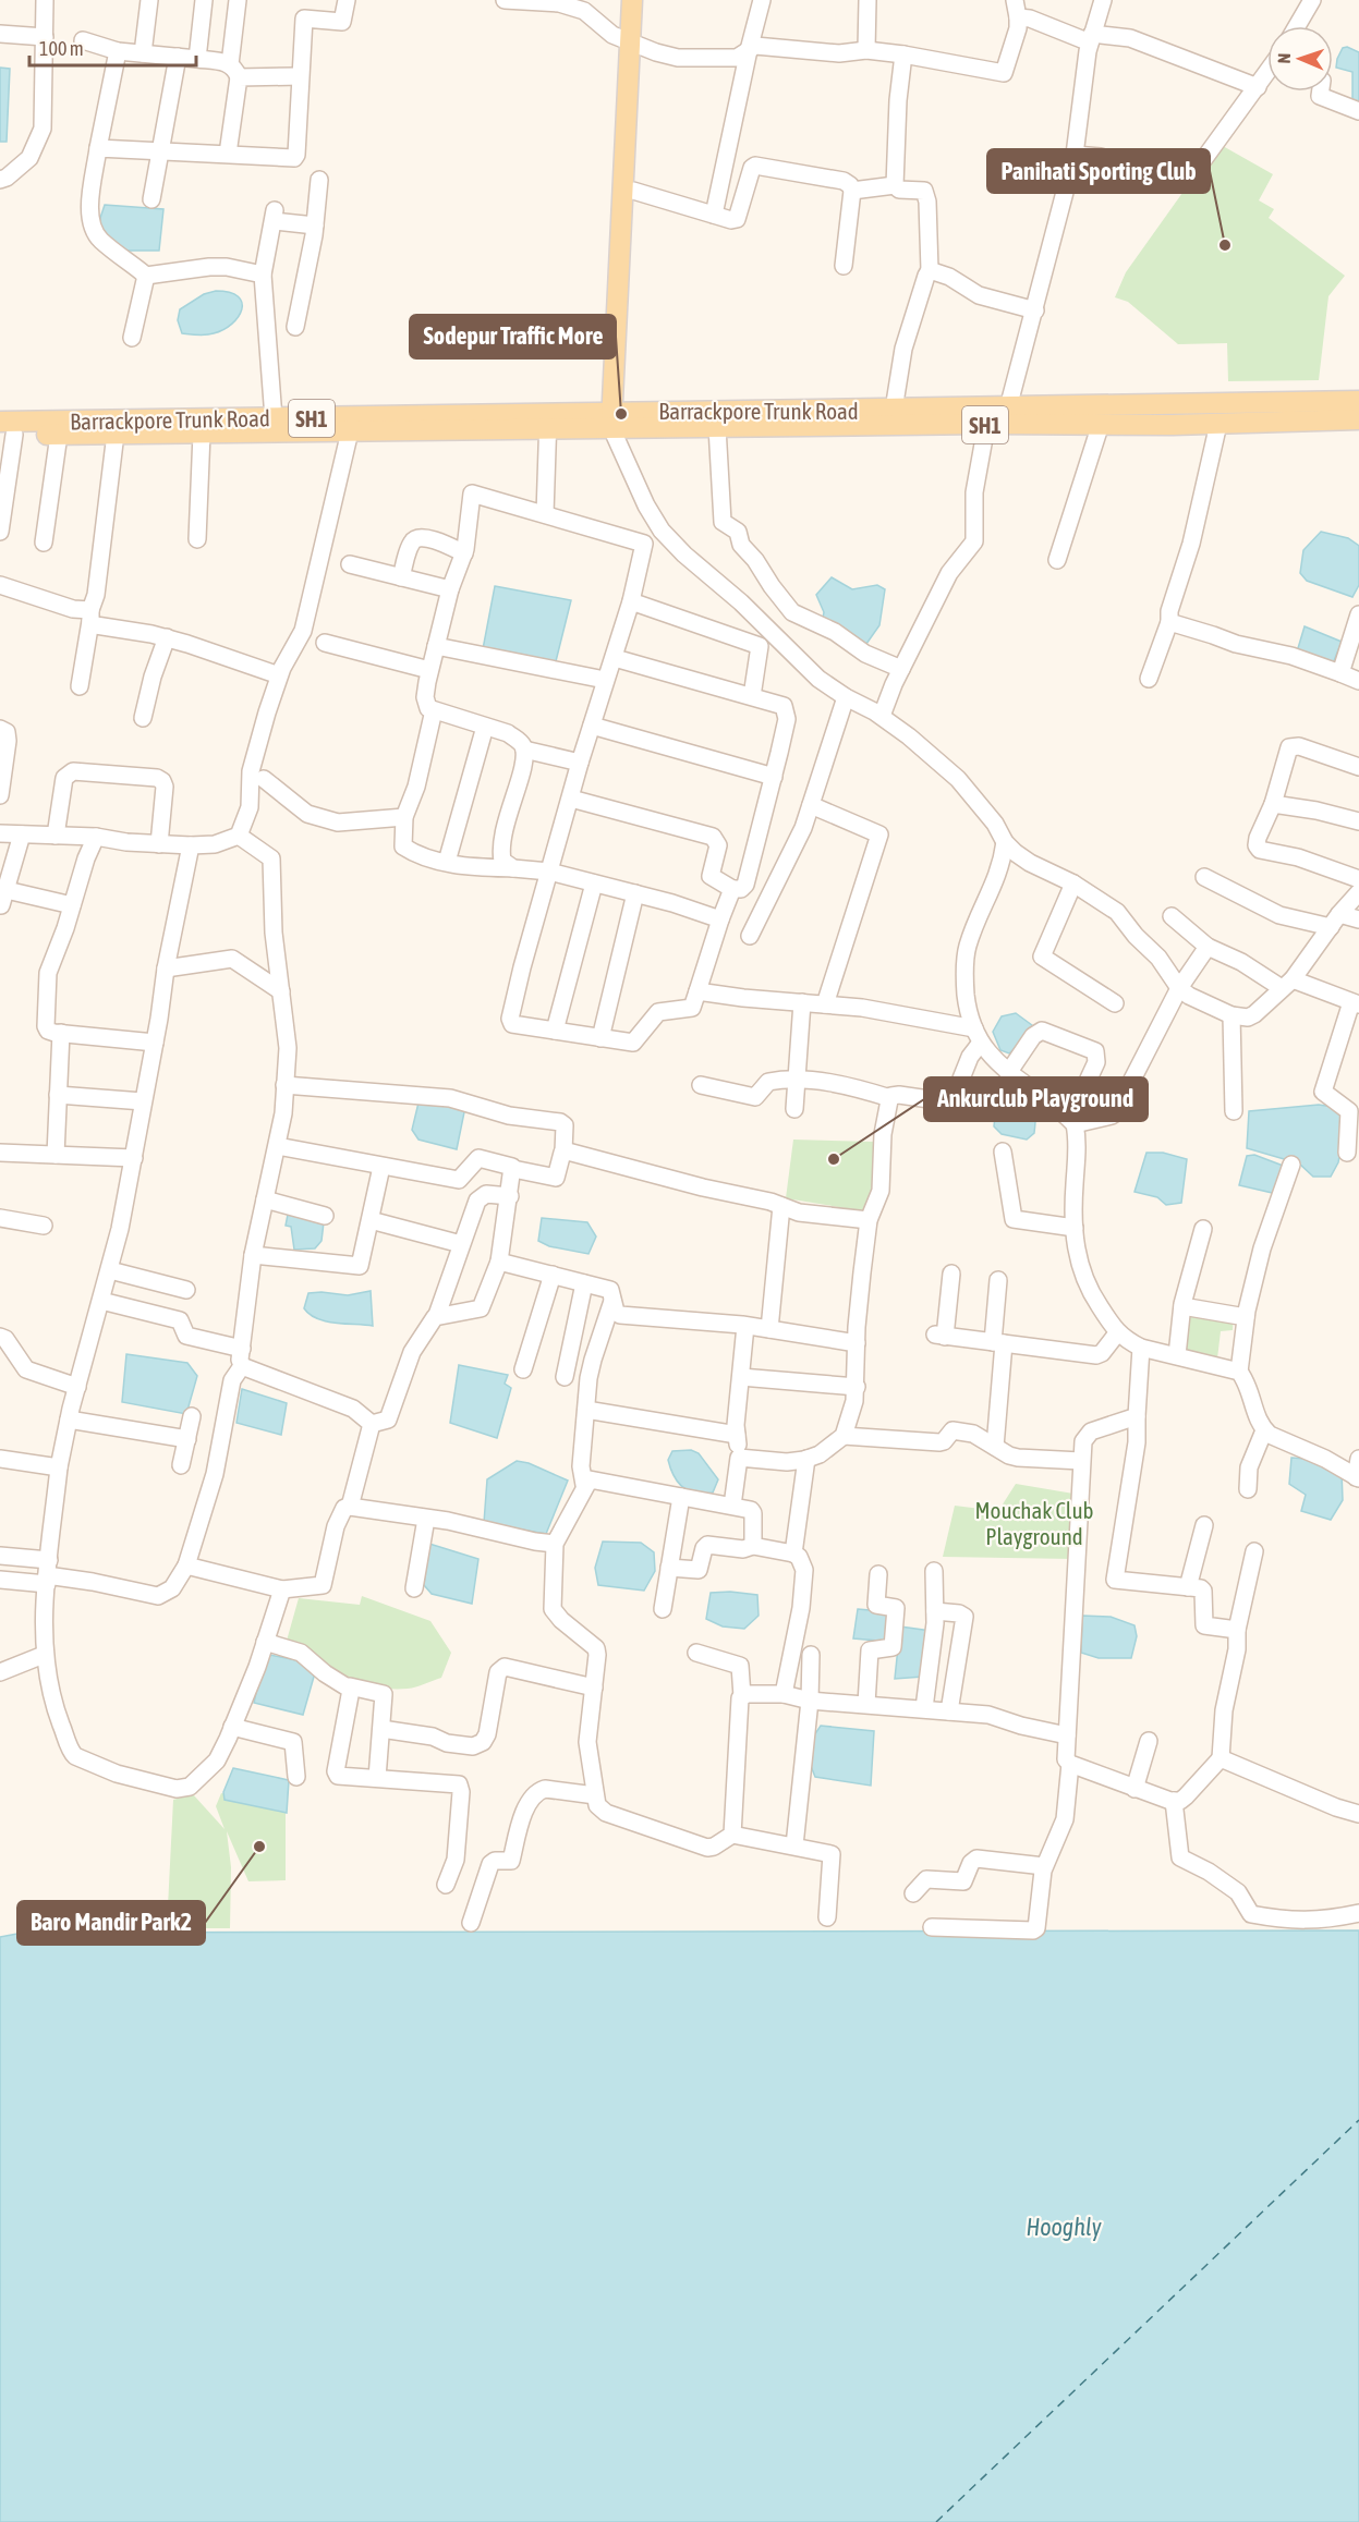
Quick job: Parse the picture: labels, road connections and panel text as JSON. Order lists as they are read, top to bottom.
{
  "streets": {
    "main road": ["Barrackpore Trunk Road", "SH1"]
  },
  "water": ["Hooghly"],
  "parks": ["Mouchak Club Playground"],
  "places": [
    "Panihati Sporting Club",
    "Sodepur Traffic More",
    "Ankurclub Playground",
    "Baro Mandir Park2"
  ],
  "scale_bar": "100 m",
  "north": "left"
}
